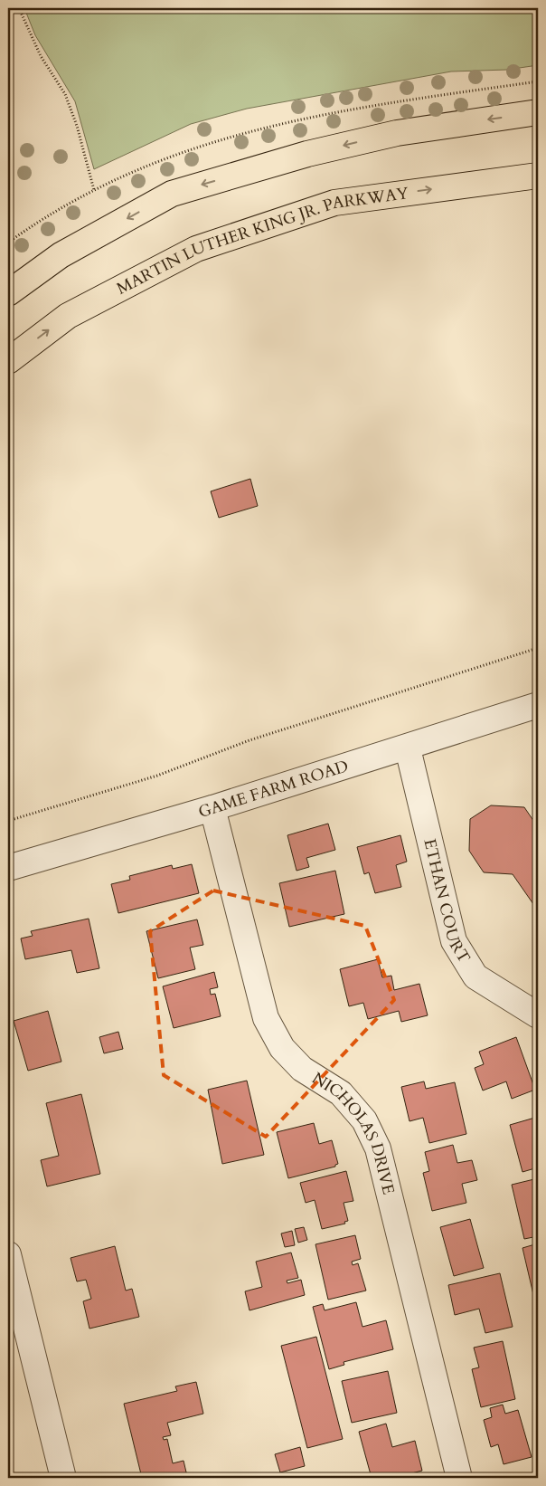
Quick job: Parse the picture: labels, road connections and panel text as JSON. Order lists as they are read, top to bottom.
{
  "streets": {
    "main road": ["MARTIN LUTHER KING JR. PARKWAY"],
    "street": ["GAME FARM ROAD", "ETHAN COURT", "NICHOLAS DRIVE"]
  },
  "crossings": [
    ["GAME FARM ROAD", "ETHAN COURT"],
    ["GAME FARM ROAD", "NICHOLAS DRIVE"]
  ]
}
